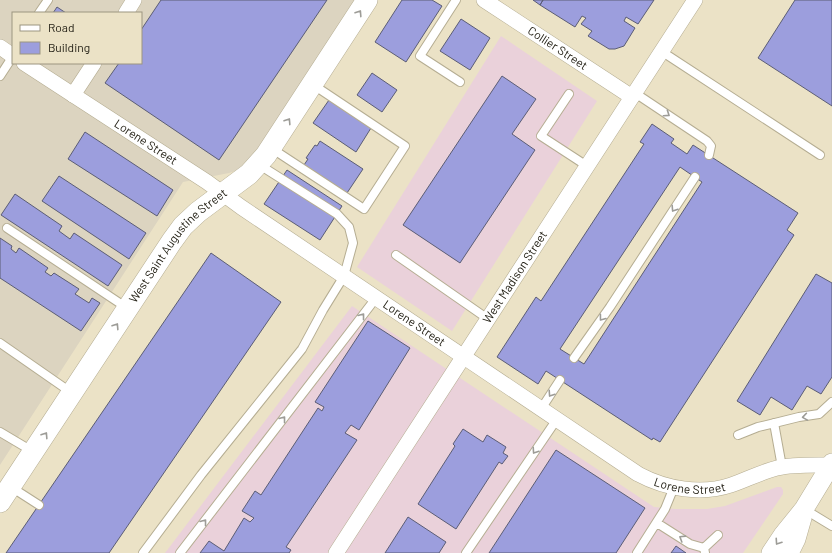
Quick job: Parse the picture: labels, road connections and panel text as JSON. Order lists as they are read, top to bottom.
{
  "streets": {
    "main road": ["West Saint Augustine Street"],
    "street": ["Collier Street", "Lorene Street", "West Madison Street"]
  },
  "crossings": [
    ["Collier Street", "West Madison Street"],
    ["Lorene Street", "West Saint Augustine Street"],
    ["Lorene Street", "West Madison Street"]
  ],
  "one_way": ["West Saint Augustine Street"],
  "legend": ["Road", "Building"]
}
